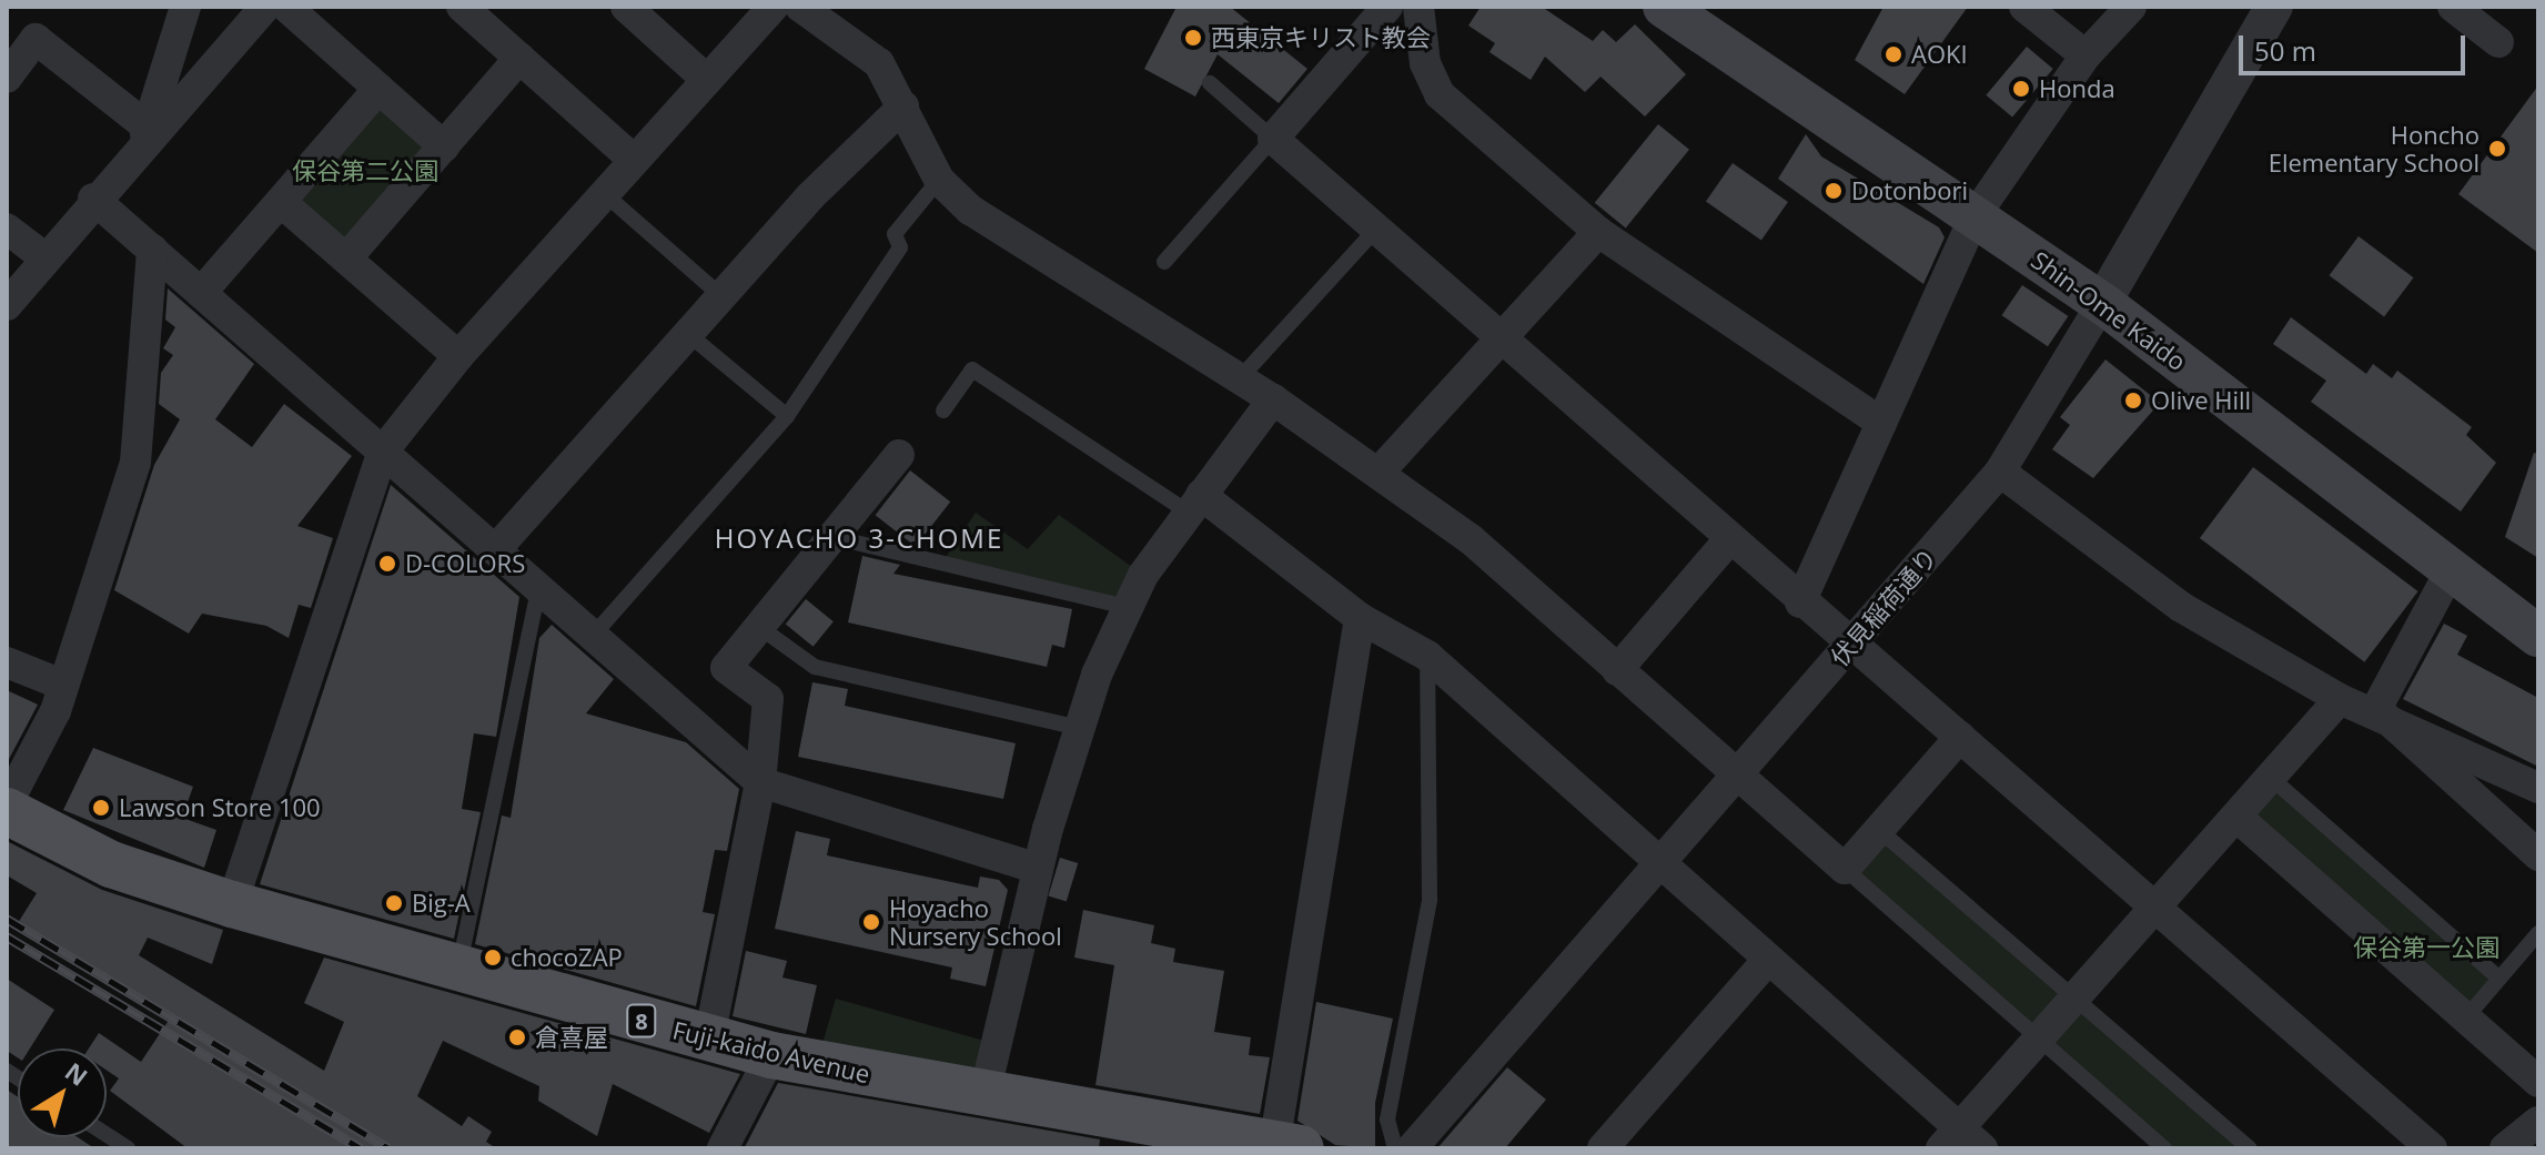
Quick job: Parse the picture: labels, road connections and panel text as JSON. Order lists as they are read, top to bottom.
{
  "streets": {
    "main road": ["Shin-Ome Kaido", "8", "Fuji-kaido Avenue"],
    "street": ["伏見稲荷通り"]
  },
  "crossings": [
    ["Shin-Ome Kaido", "伏見稲荷通り"]
  ],
  "districts": ["HOYACHO 3-CHOME"],
  "parks": ["保谷第二公園", "保谷第一公園"],
  "places": [
    "西東京キリスト教会",
    "AOKI",
    "Honda",
    "Honcho Elementary School",
    "Dotonbori",
    "Olive Hill",
    "D-COLORS",
    "Lawson Store 100",
    "Big-A",
    "Hoyacho Nursery School",
    "chocoZAP",
    "倉喜屋"
  ],
  "scale_bar": "50 m",
  "north": "top right"
}
